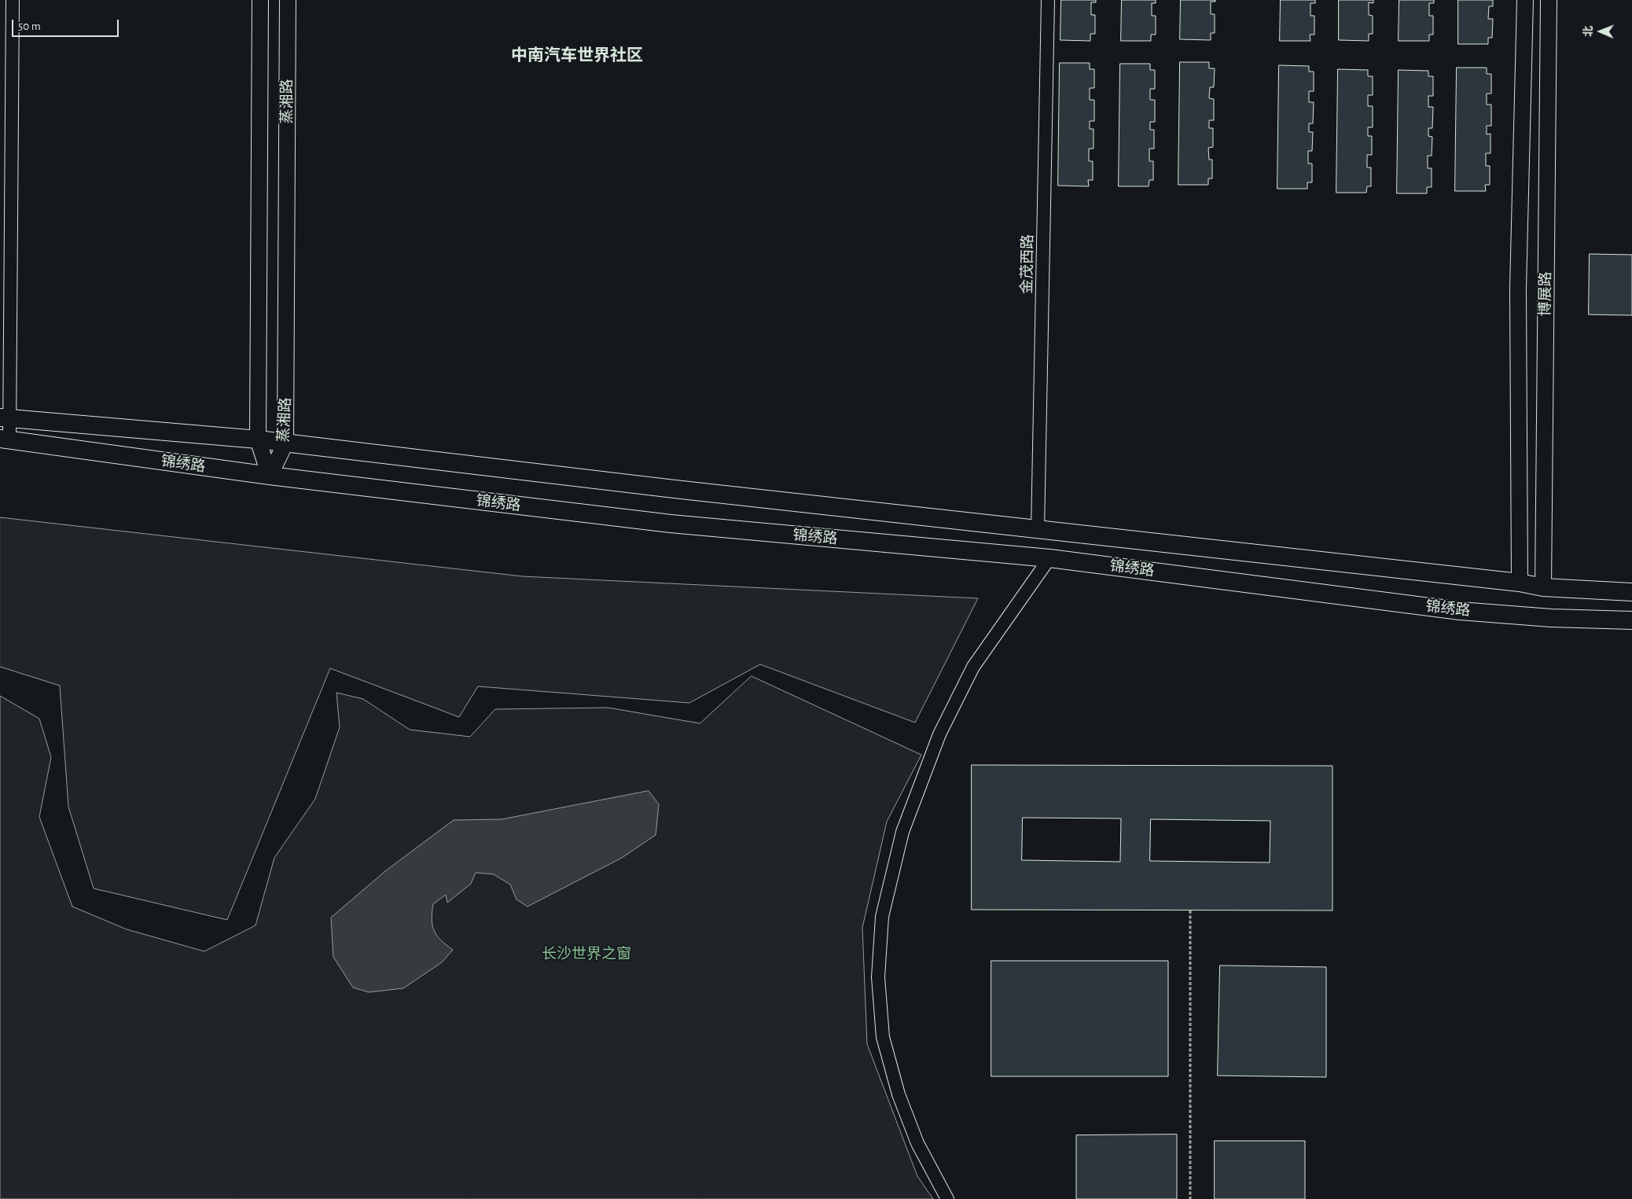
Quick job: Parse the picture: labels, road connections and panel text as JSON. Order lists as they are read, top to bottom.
{
  "streets": {
    "main road": ["锦绣路"],
    "street": ["蒸湘路", "金茂西路", "博展路"]
  },
  "crossings": [
    ["蒸湘路", "锦绣路"],
    ["金茂西路", "锦绣路"],
    ["博展路", "锦绣路"]
  ],
  "districts": ["中南汽车世界社区"],
  "parks": ["长沙世界之窗"],
  "scale_bar": "50 m",
  "north": "left"
}
